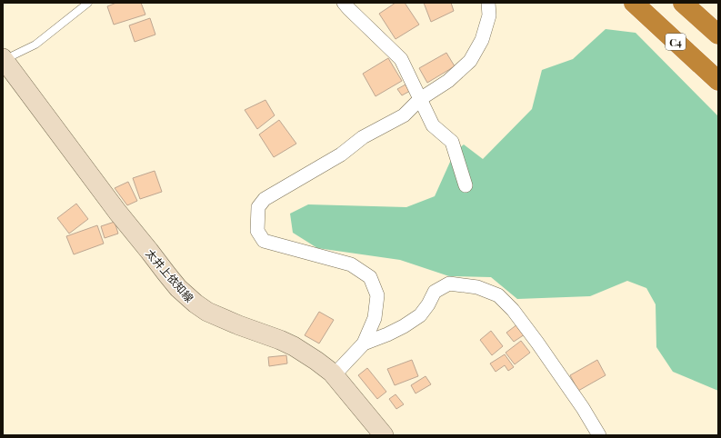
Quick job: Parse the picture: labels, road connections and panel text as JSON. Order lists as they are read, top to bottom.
{
  "streets": {
    "highway": ["C4"],
    "main road": ["太井上依知線"]
  }
}
